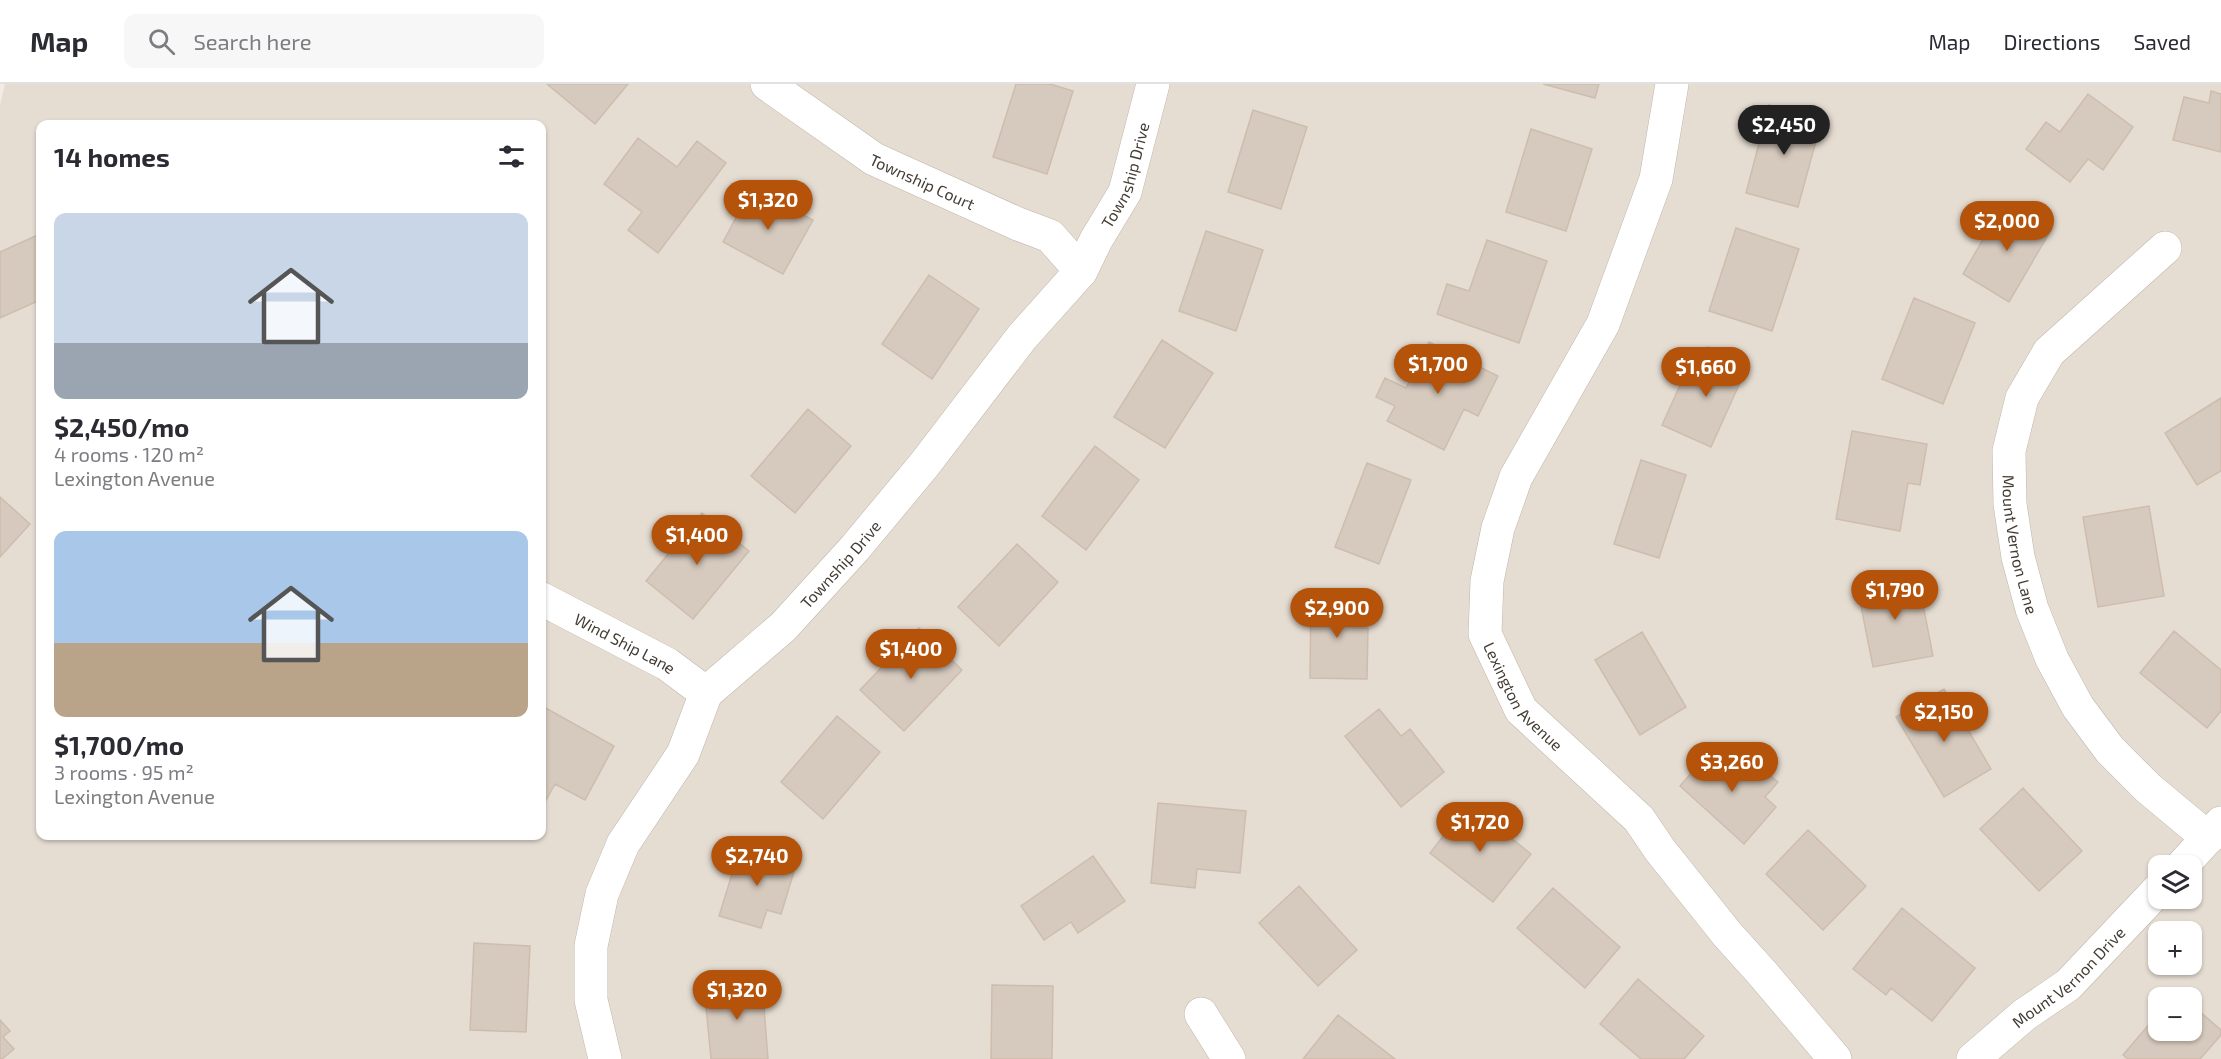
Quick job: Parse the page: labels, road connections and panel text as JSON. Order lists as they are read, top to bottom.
{
  "streets": {
    "street": [
      "Township Drive",
      "Township Court",
      "Mount Vernon Lane",
      "Wind Ship Lane",
      "Lexington Avenue",
      "Mount Vernon Drive"
    ]
  },
  "crossings": [
    ["Township Drive", "Township Court"],
    ["Township Drive", "Wind Ship Lane"]
  ],
  "page": {
    "header": "Map",
    "search": "Search here",
    "nav": ["Map", "Directions", "Saved"],
    "price": [
      "$2,450",
      "$1,320",
      "$2,000",
      "$1,700",
      "$1,660",
      "$1,400",
      "$1,790",
      "$2,900",
      "$1,400",
      "$2,150",
      "$3,260",
      "$1,720",
      "$2,740",
      "$1,320"
    ],
    "heading": "14 homes",
    "list": [
      {
        "name": "$2,450/mo",
        "note": "4 rooms · 120 m² · Lexington Avenue"
      },
      {
        "name": "$1,700/mo",
        "note": "3 rooms · 95 m² · Lexington Avenue"
      }
    ],
    "map_buttons": ["+", "−"]
  }
}
